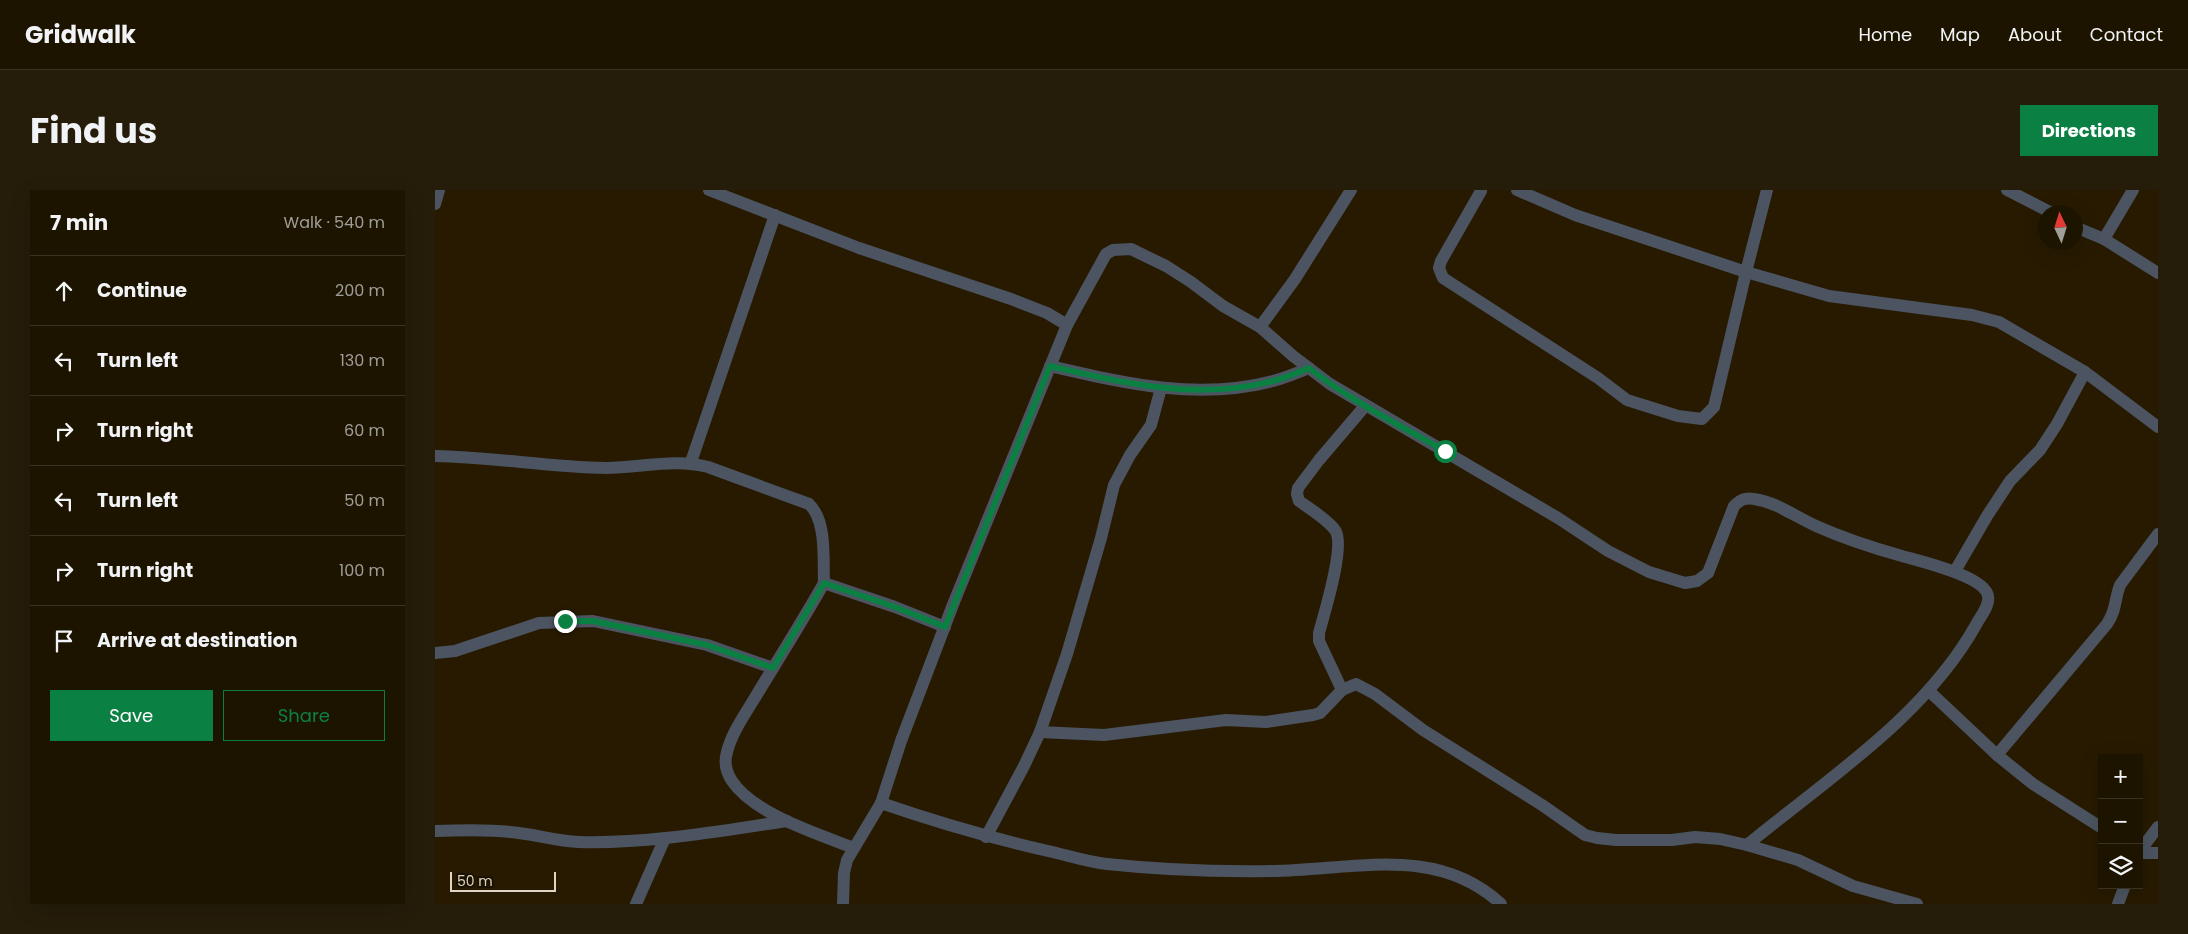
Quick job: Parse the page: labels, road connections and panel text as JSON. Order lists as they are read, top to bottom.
{
  "scale_bar": "50 m",
  "north": "top",
  "page": {
    "header": "Gridwalk",
    "nav": [
      "Home",
      "Map",
      "About",
      "Contact"
    ],
    "title": "Find us",
    "buttons": [
      "Directions",
      ["Save", "Share"]
    ],
    "heading": ["7 min", "Walk · 540 m"],
    "list": [
      ["Continue", "200 m"],
      ["Turn left", "130 m"],
      ["Turn right", "60 m"],
      ["Turn left", "50 m"],
      ["Turn right", "100 m"],
      "Arrive at destination"
    ],
    "map_buttons": ["+", "−"],
    "scale": "50 m"
  }
}
